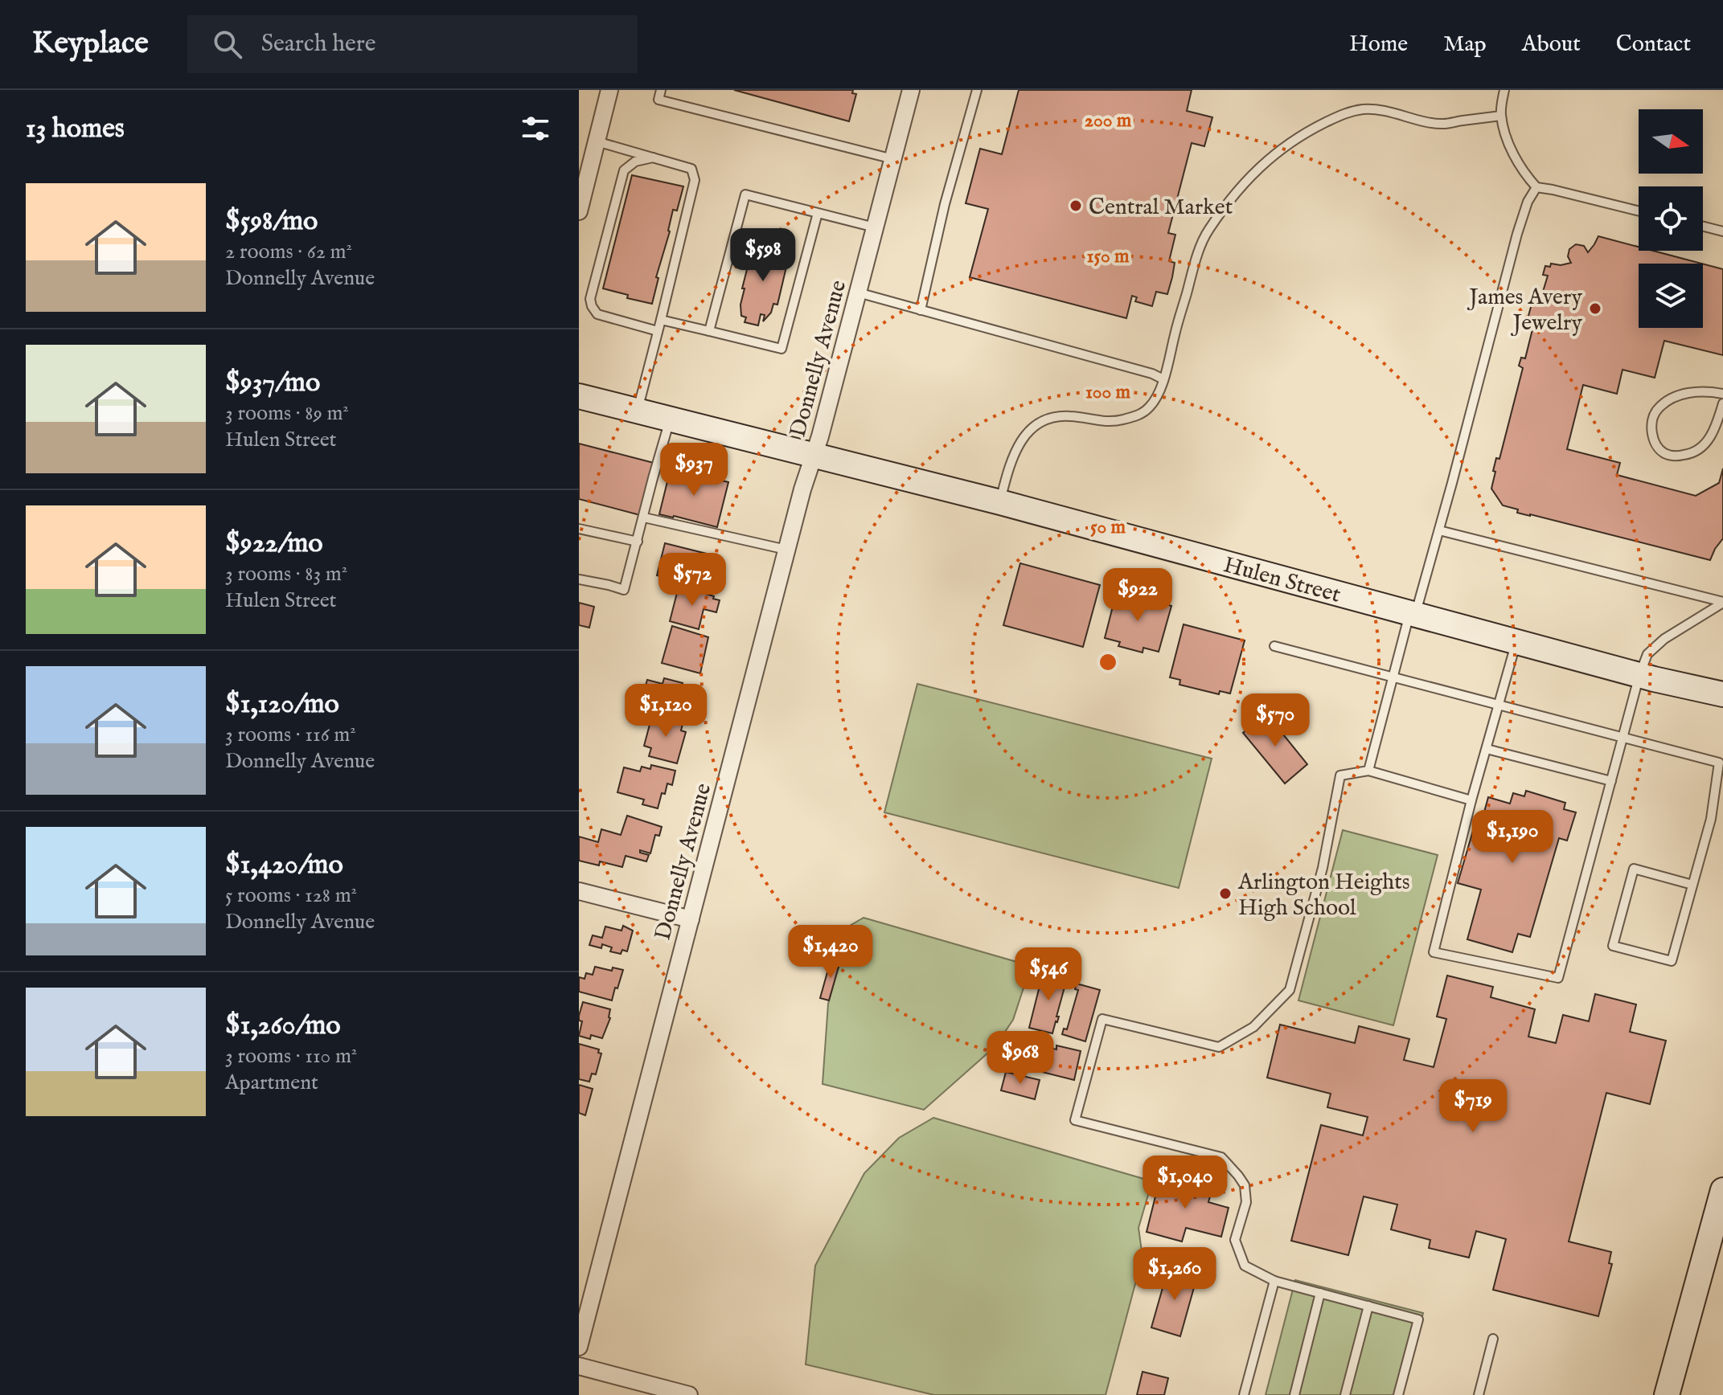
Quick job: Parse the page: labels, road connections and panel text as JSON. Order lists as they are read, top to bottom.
{
  "streets": {
    "main road": ["Hulen Street"],
    "street": ["Donnelly Avenue"]
  },
  "crossings": [
    ["Donnelly Avenue", "Hulen Street"]
  ],
  "places": ["Central Market", "James Avery Jewelry", "Arlington Heights High School"],
  "north": "right",
  "page": {
    "header": "Keyplace",
    "search": "Search here",
    "nav": [
      "Home",
      "Map",
      "About",
      "Contact"
    ],
    "heading": "13 homes",
    "list": [
      {
        "name": "$598/mo",
        "note": "2 rooms · 62 m² · Donnelly Avenue"
      },
      {
        "name": "$937/mo",
        "note": "3 rooms · 89 m² · Hulen Street"
      },
      {
        "name": "$922/mo",
        "note": "3 rooms · 83 m² · Hulen Street"
      },
      {
        "name": "$1,120/mo",
        "note": "3 rooms · 116 m² · Donnelly Avenue"
      },
      {
        "name": "$1,420/mo",
        "note": "5 rooms · 128 m² · Donnelly Avenue"
      },
      {
        "name": "$1,260/mo",
        "note": "3 rooms · 110 m² · Apartment"
      }
    ],
    "price": [
      "$598",
      "$937",
      "$572",
      "$922",
      "$1,120",
      "$570",
      "$1,190",
      "$1,420",
      "$546",
      "$968",
      "$719",
      "$1,040",
      "$1,260"
    ]
  },
  "rings": [
    "200 m",
    "150 m",
    "100 m",
    "50 m"
  ]
}
